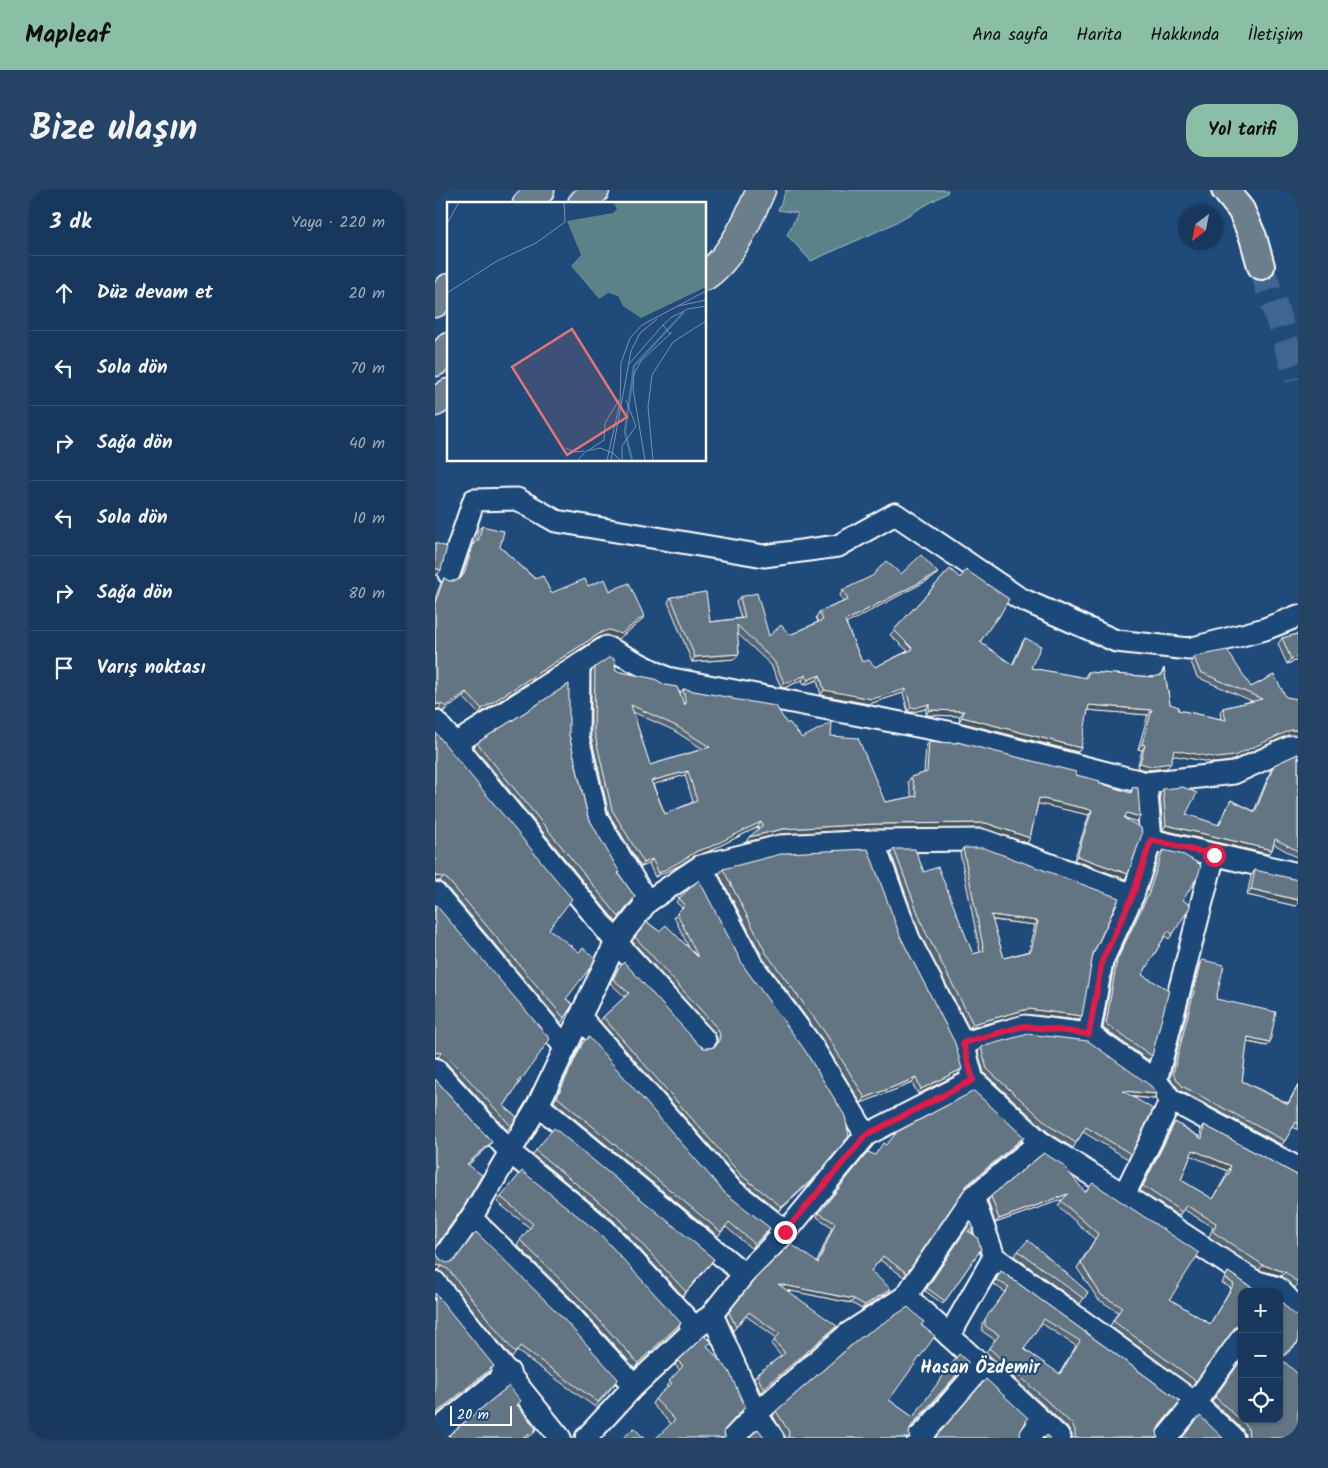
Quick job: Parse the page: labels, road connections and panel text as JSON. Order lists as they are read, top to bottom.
{
  "districts": ["Hasan Özdemir"],
  "scale_bar": "20 m",
  "north": "bottom left",
  "page": {
    "header": "Mapleaf",
    "nav": [
      "Ana sayfa",
      "Harita",
      "Hakkında",
      "İletişim"
    ],
    "title": "Bize ulaşın",
    "buttons": "Yol tarifi",
    "heading": ["3 dk", "Yaya · 220 m"],
    "list": [
      ["Düz devam et", "20 m"],
      ["Sola dön", "70 m"],
      ["Sağa dön", "40 m"],
      ["Sola dön", "10 m"],
      ["Sağa dön", "80 m"],
      "Varış noktası"
    ],
    "map_buttons": ["+", "−"],
    "scale": "20 m"
  }
}
